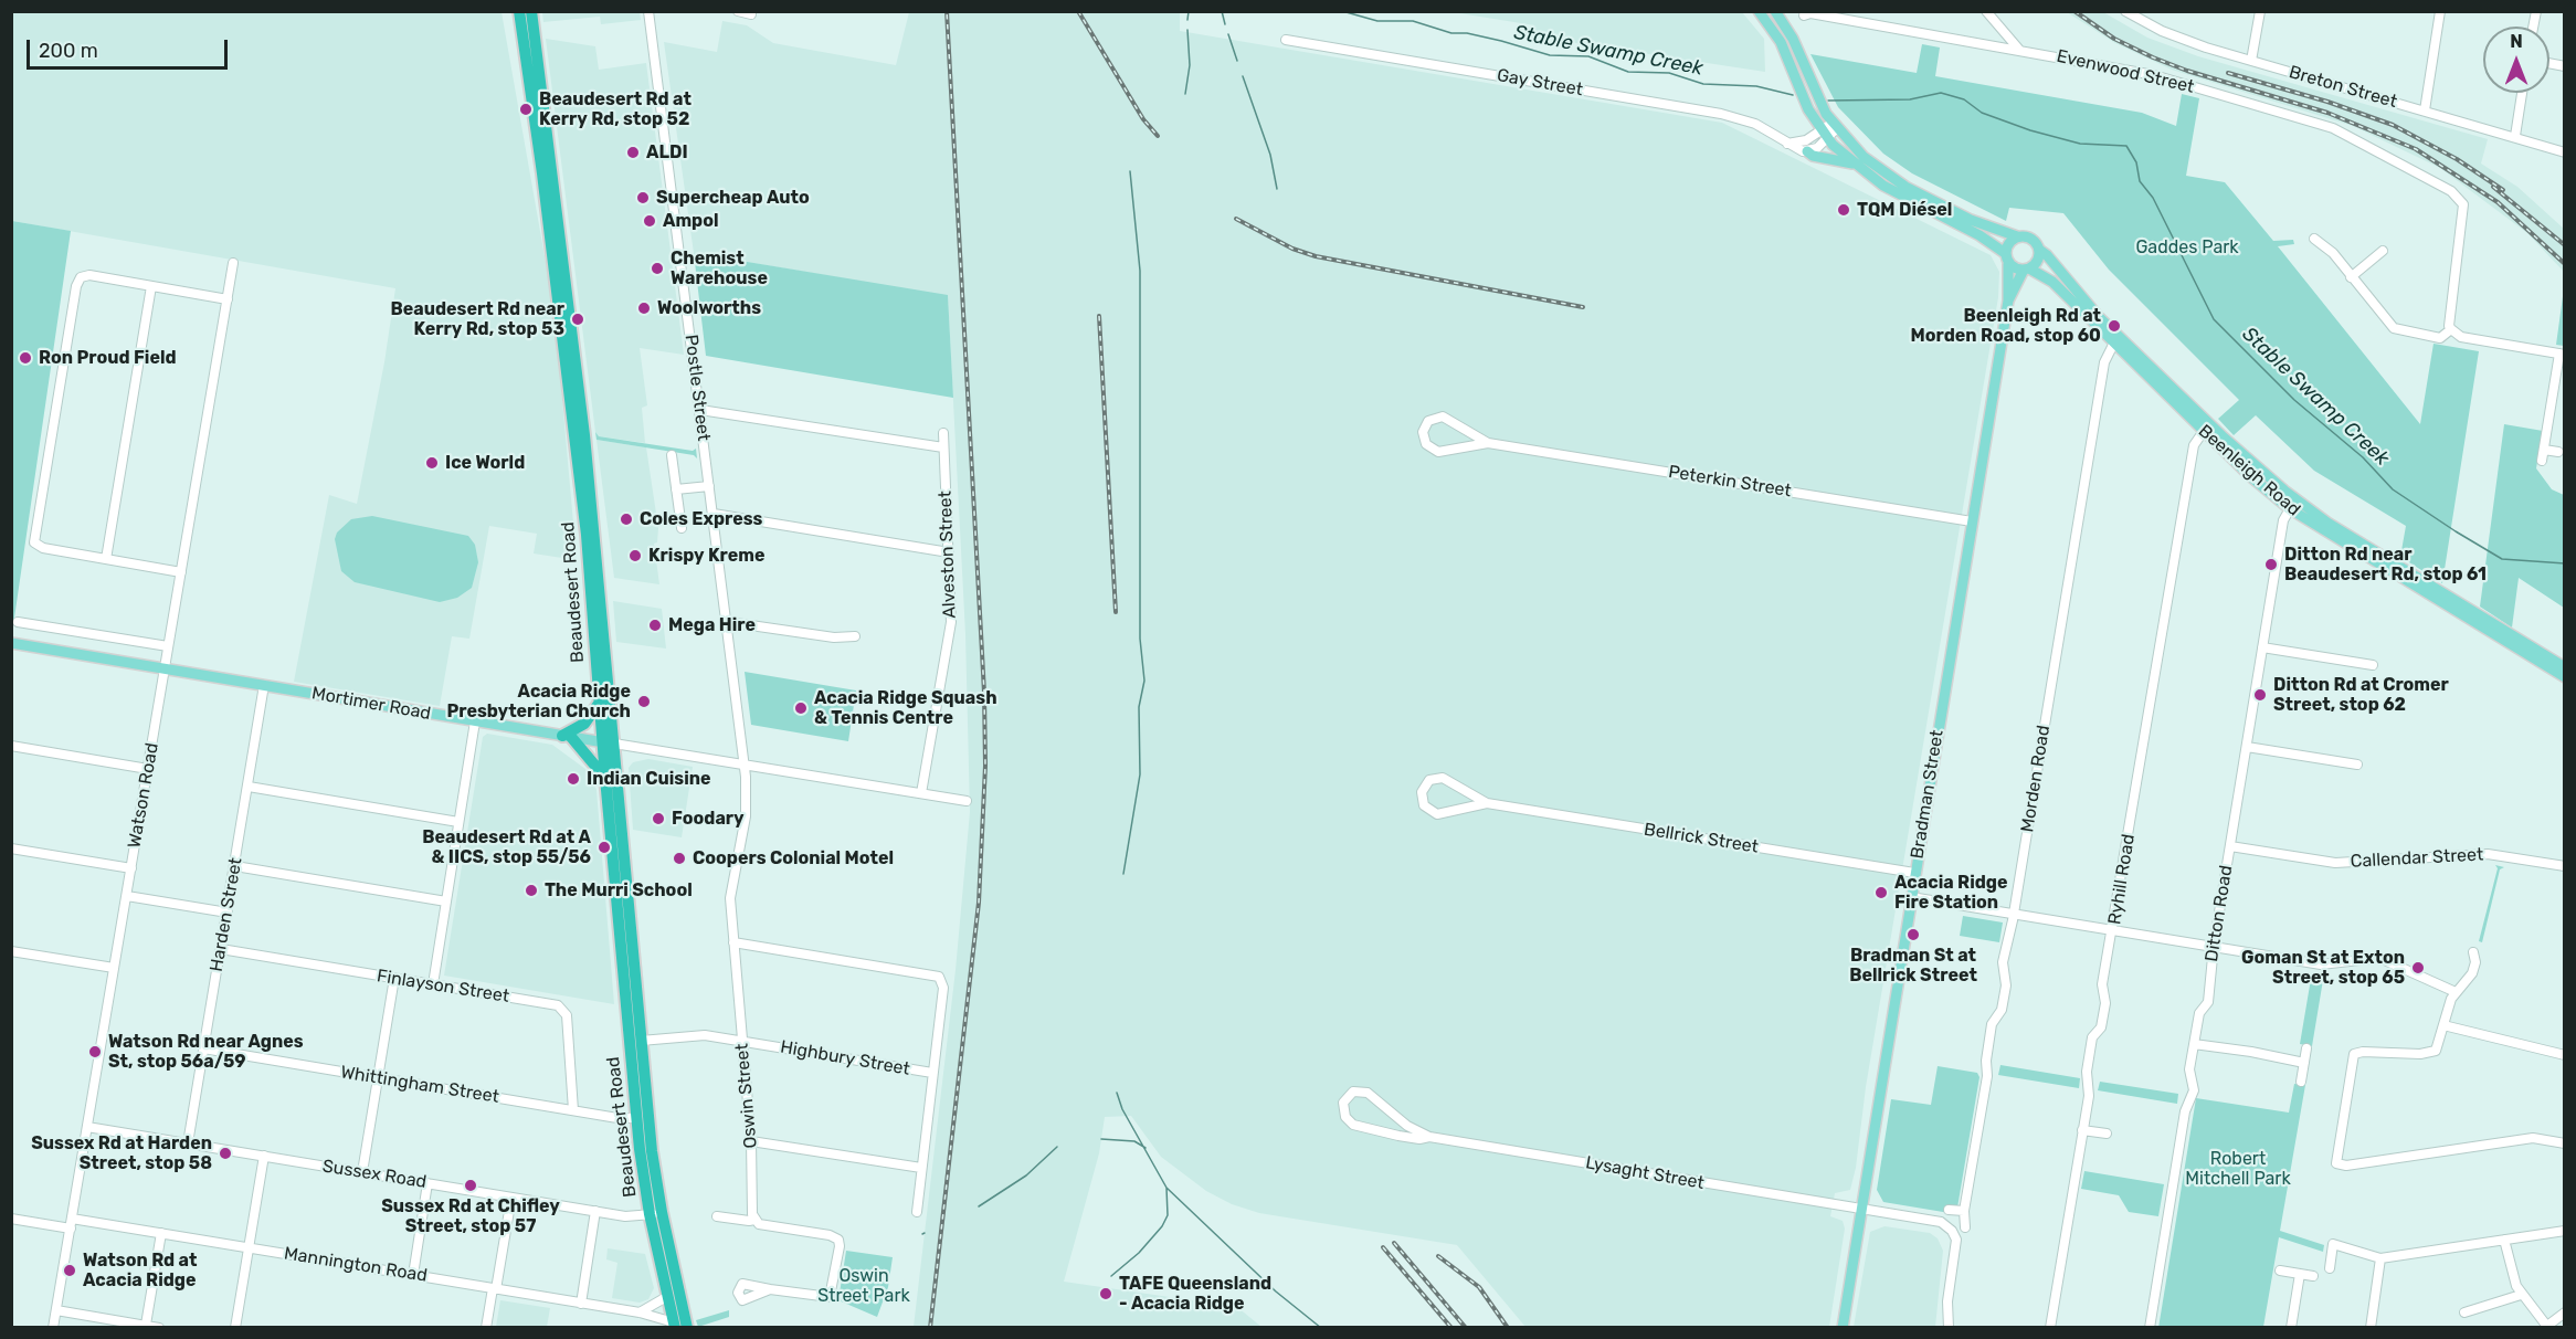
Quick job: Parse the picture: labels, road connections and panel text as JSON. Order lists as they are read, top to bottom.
{
  "streets": {
    "highway": ["Beaudesert Road"],
    "main road": ["Beenleigh Road", "Mortimer Road", "Bradman Street"],
    "street": [
      "Evenwood Street",
      "Gay Street",
      "Breton Street",
      "Postle Street",
      "Peterkin Street",
      "Alveston Street",
      "Morden Road",
      "Watson Road",
      "Bellrick Street",
      "Callendar Street",
      "Ryhill Road",
      "Ditton Road",
      "Harden Street",
      "Finlayson Street",
      "Highbury Street",
      "Whittingham Street",
      "Oswin Street",
      "Lysaght Street",
      "Sussex Road",
      "Mannington Road"
    ]
  },
  "crossings": [
    ["Postle Street", "Mortimer Road"],
    ["Postle Street", "Oswin Street"],
    ["Beenleigh Road", "Morden Road"],
    ["Beenleigh Road", "Bradman Street"],
    ["Beenleigh Road", "Ryhill Road"],
    ["Beenleigh Road", "Ditton Road"],
    ["Peterkin Street", "Bradman Street"],
    ["Alveston Street", "Mortimer Road"],
    ["Beaudesert Road", "Mortimer Road"],
    ["Beaudesert Road", "Highbury Street"],
    ["Beaudesert Road", "Whittingham Street"],
    ["Beaudesert Road", "Sussex Road"],
    ["Beaudesert Road", "Mannington Road"],
    ["Mortimer Road", "Watson Road"],
    ["Mortimer Road", "Harden Street"],
    ["Mortimer Road", "Oswin Street"],
    ["Bradman Street", "Bellrick Street"],
    ["Bradman Street", "Lysaght Street"],
    ["Watson Road", "Sussex Road"],
    ["Watson Road", "Mannington Road"],
    ["Callendar Street", "Ditton Road"],
    ["Harden Street", "Finlayson Street"],
    ["Harden Street", "Whittingham Street"],
    ["Harden Street", "Sussex Road"],
    ["Finlayson Street", "Whittingham Street"],
    ["Highbury Street", "Oswin Street"]
  ],
  "water": ["Stable Swamp Creek"],
  "parks": ["Gaddes Park", "Robert Mitchell Park", "Oswin Street Park"],
  "places": [
    "Beaudesert Rd at Kerry Rd, stop 52",
    "ALDI",
    "Supercheap Auto",
    "TQM Diésel",
    "Ampol",
    "Chemist Warehouse",
    "Woolworths",
    "Beaudesert Rd near Kerry Rd, stop 53",
    "Beenleigh Rd at Morden Road, stop 60",
    "Ron Proud Field",
    "Ice World",
    "Coles Express",
    "Krispy Kreme",
    "Ditton Rd near Beaudesert Rd, stop 61",
    "Mega Hire",
    "Ditton Rd at Cromer Street, stop 62",
    "Acacia Ridge Presbyterian Church",
    "Acacia Ridge Squash & Tennis Centre",
    "Indian Cuisine",
    "Foodary",
    "Beaudesert Rd at A & IICS, stop 55/56",
    "Coopers Colonial Motel",
    "The Murri School",
    "Acacia Ridge Fire Station",
    "Bradman St at Bellrick Street",
    "Goman St at Exton Street, stop 65",
    "Watson Rd near Agnes St, stop 56a/59",
    "Sussex Rd at Harden Street, stop 58",
    "Sussex Rd at Chifley Street, stop 57",
    "Watson Rd at Acacia Ridge",
    "TAFE Queensland - Acacia Ridge"
  ],
  "scale_bar": "200 m",
  "north": "top"
}
